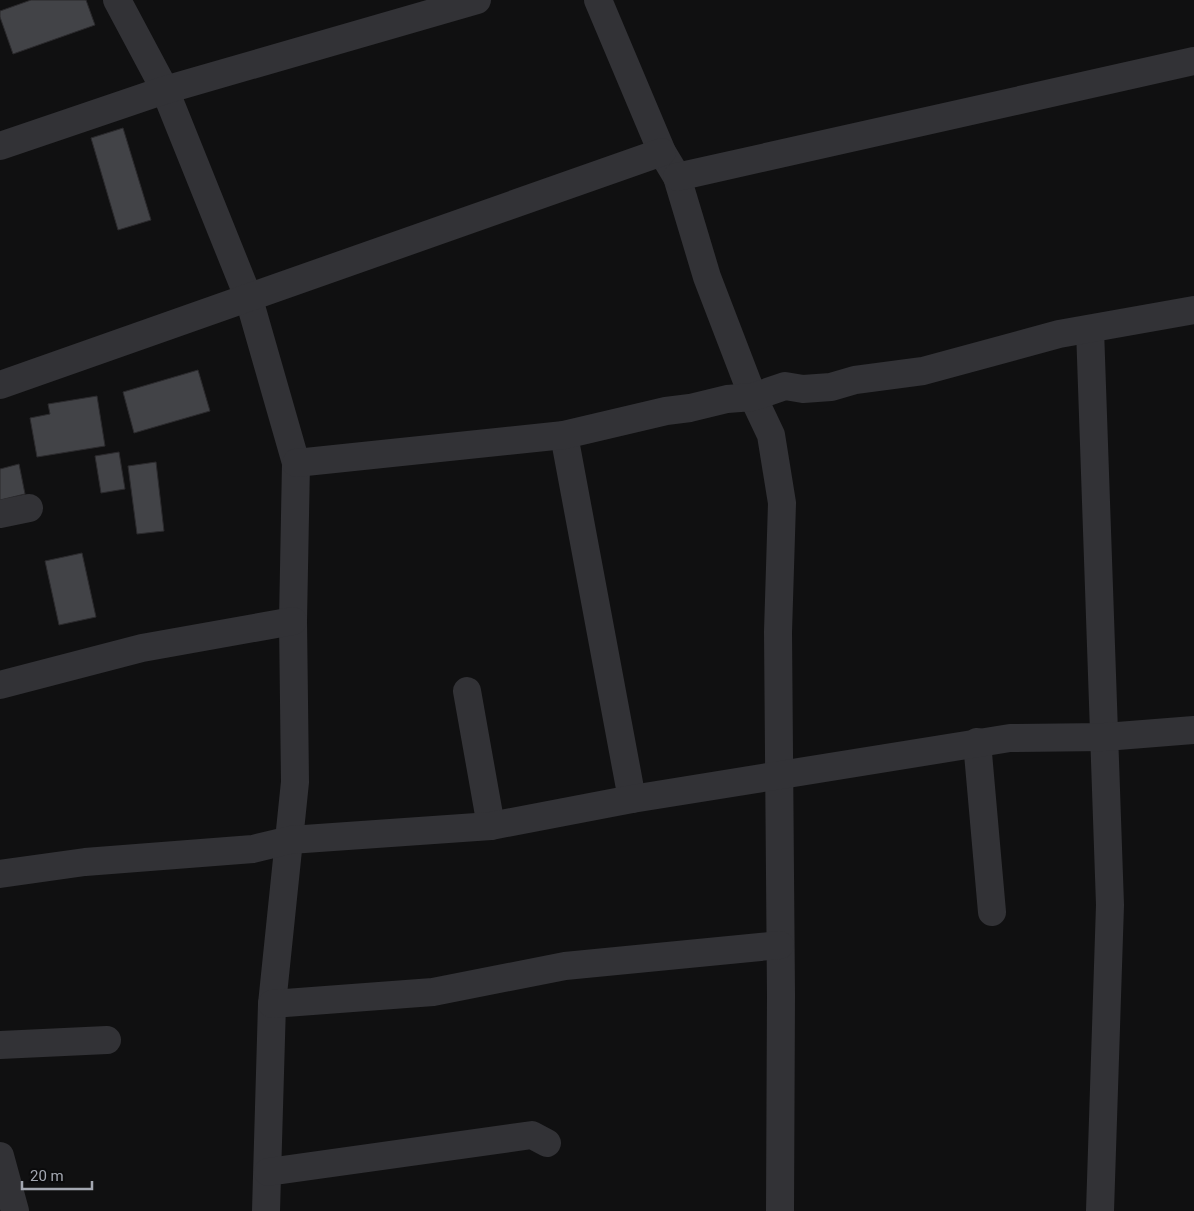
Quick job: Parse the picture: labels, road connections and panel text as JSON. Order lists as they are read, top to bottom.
{
  "scale_bar": "20 m"
}
